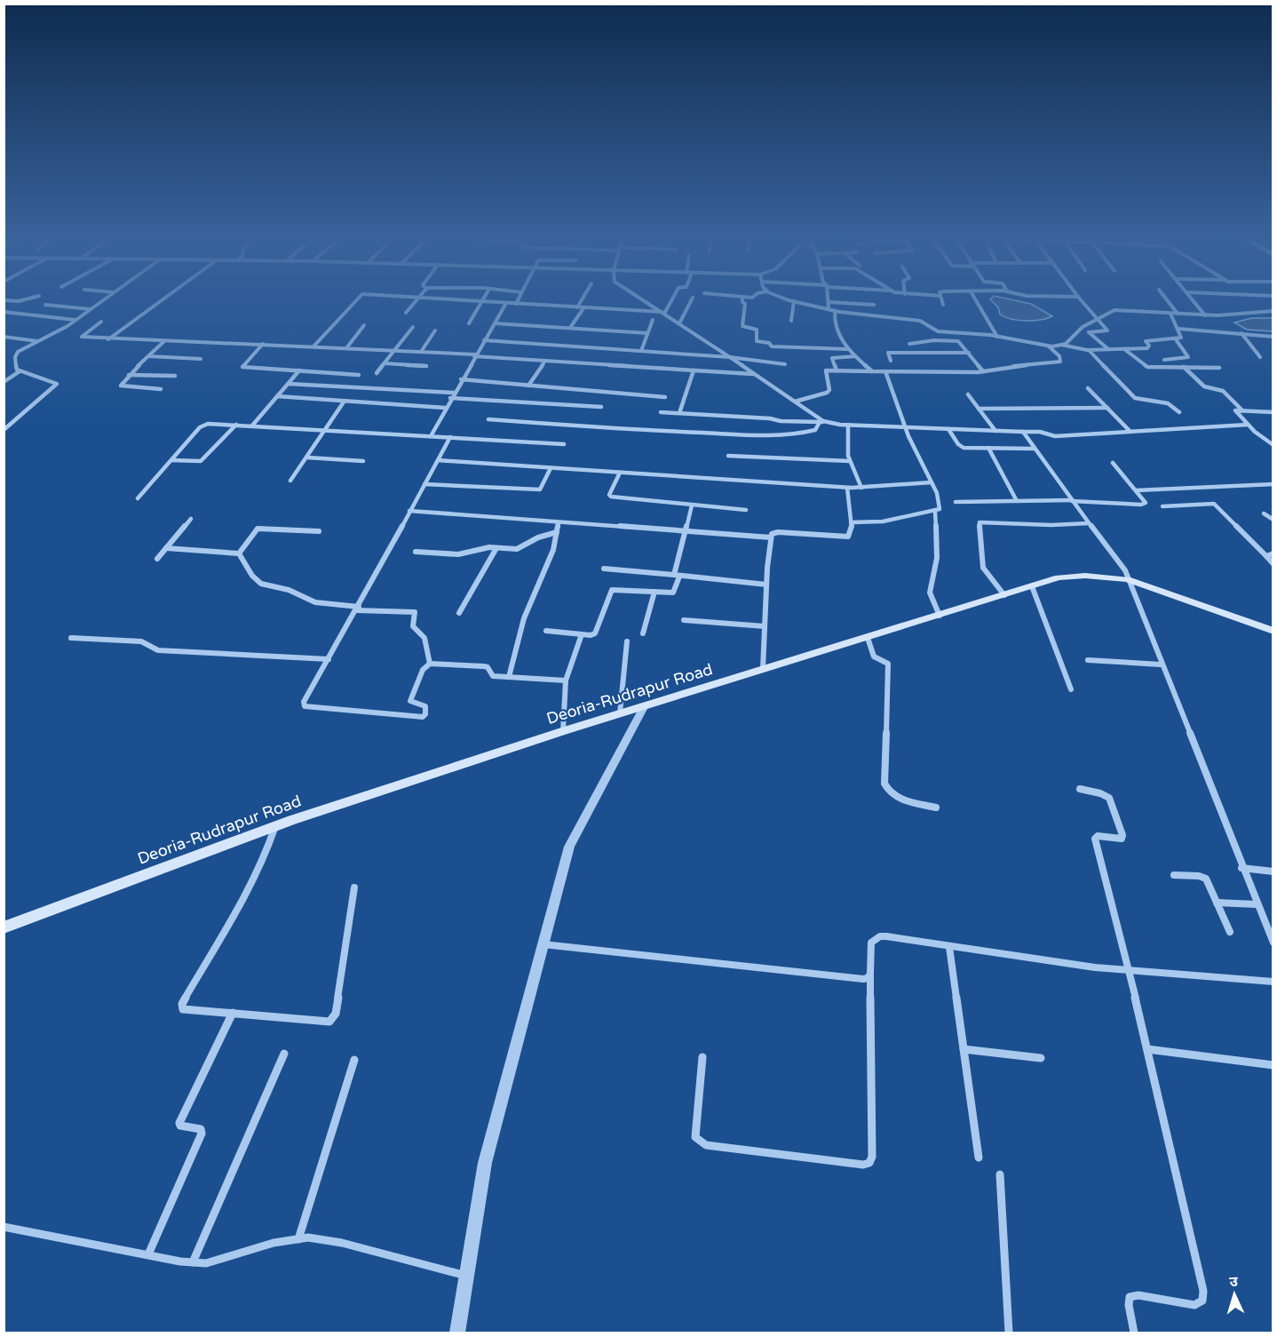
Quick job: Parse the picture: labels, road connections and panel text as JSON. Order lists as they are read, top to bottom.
{
  "streets": {
    "main road": ["Deoria-Rudrapur Road"]
  },
  "north": "top"
}
